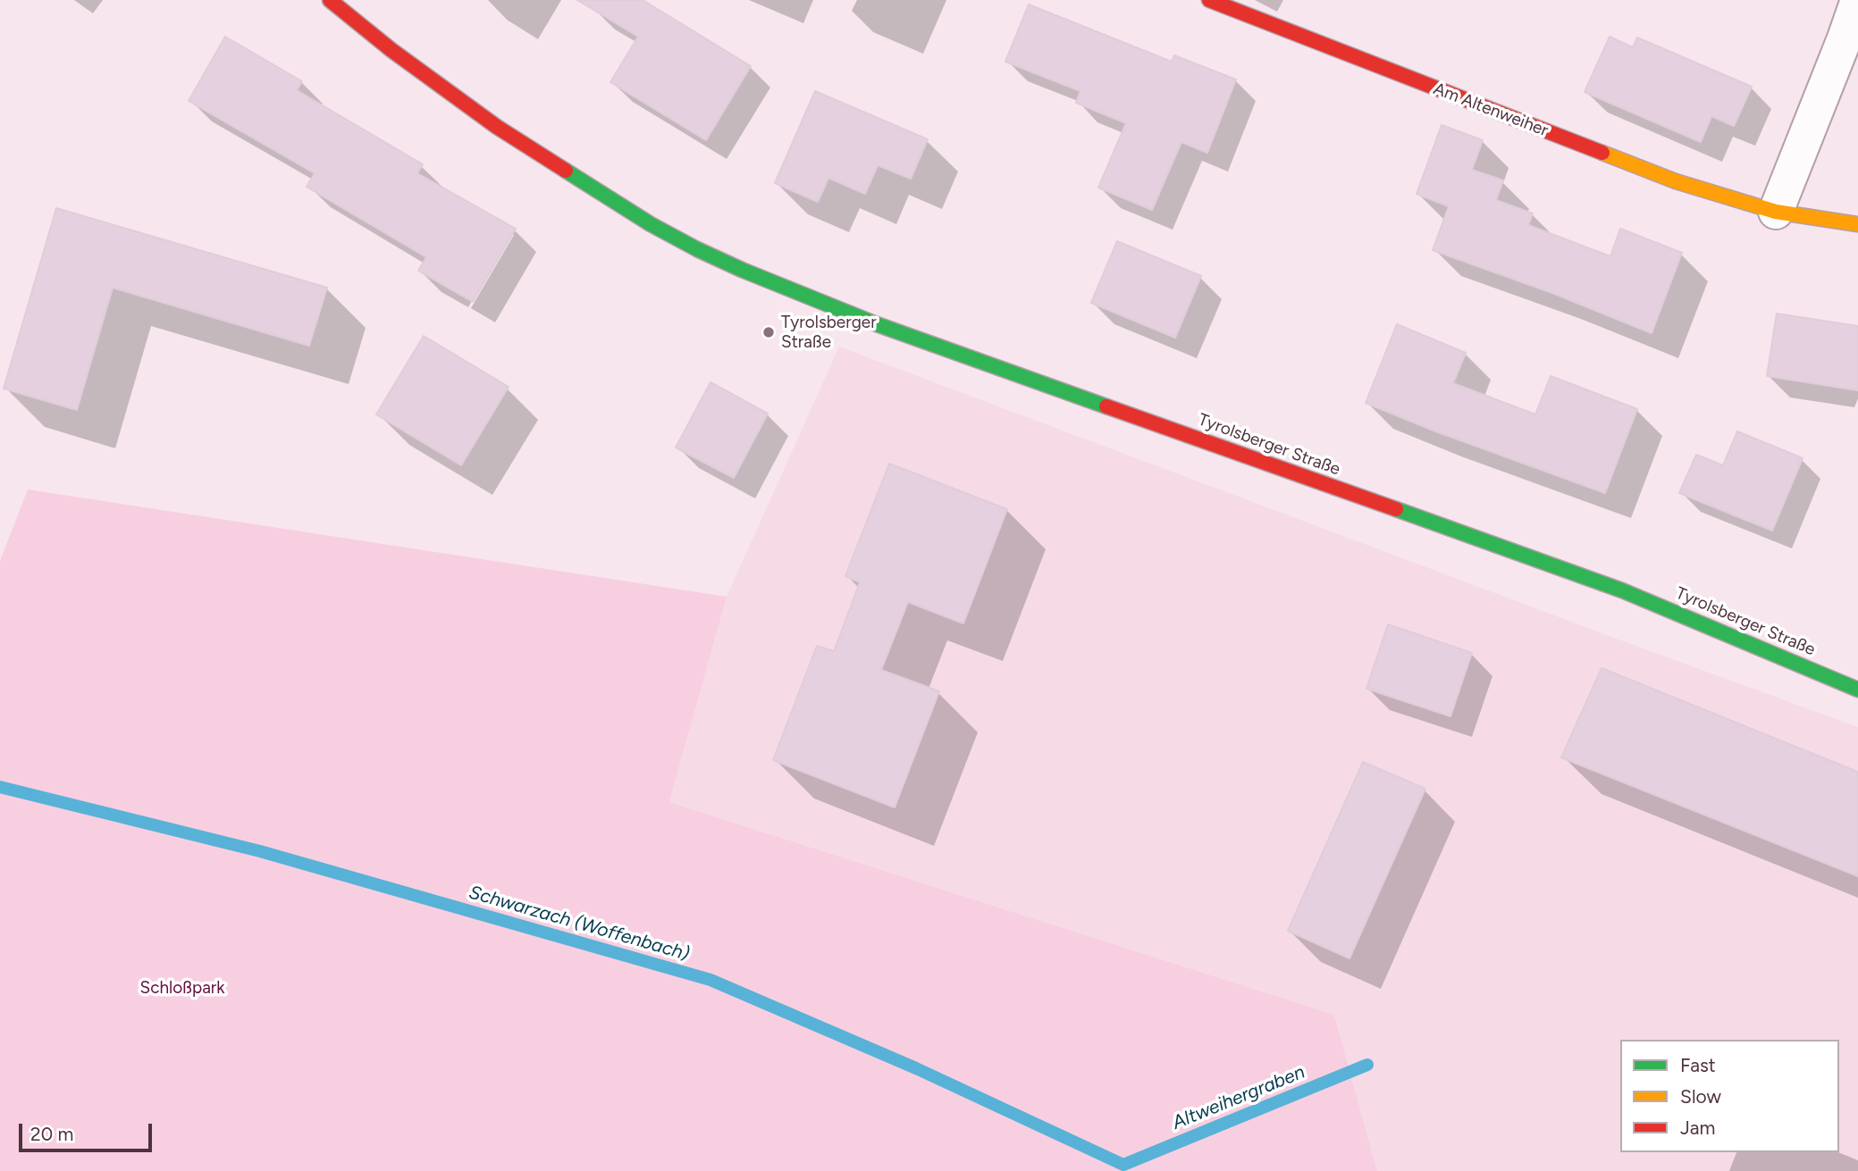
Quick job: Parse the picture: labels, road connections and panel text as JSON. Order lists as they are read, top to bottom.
{
  "streets": {
    "street": ["Am Altenweiher", "Tyrolsberger Straße"]
  },
  "water": ["Schwarzach (Woffenbach)", "Altweihergraben"],
  "parks": ["Schloßpark"],
  "places": ["Tyrolsberger Straße"],
  "legend": ["Fast", "Slow", "Jam"],
  "scale_bar": "20 m"
}
